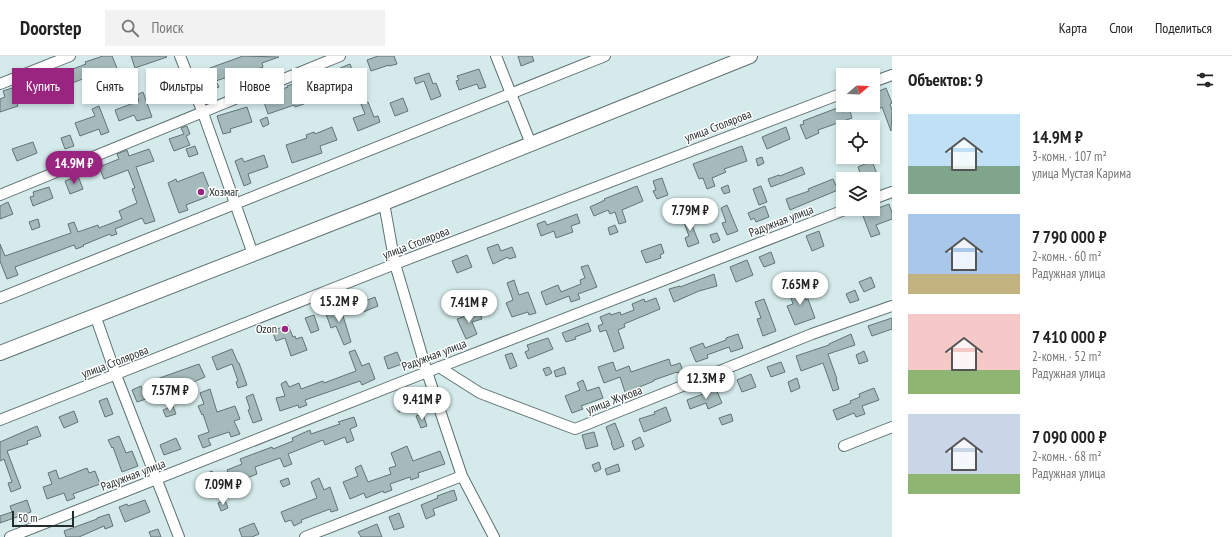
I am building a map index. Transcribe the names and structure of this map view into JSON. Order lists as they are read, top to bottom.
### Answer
{
  "streets": {
    "street": ["улица Столярова", "Радужная улица", "улица Жукова"]
  },
  "crossings": [
    ["Радужная улица", "улица Жукова"]
  ],
  "places": ["Хозмаг", "Ozon"],
  "scale_bar": "50 m",
  "north": "right",
  "page": {
    "header": "Doorstep",
    "search": "Поиск",
    "nav": ["Карта", "Слои", "Поделиться"],
    "heading": "Объектов: 9",
    "chip": [
      "Купить",
      "Снять",
      "Фильтры",
      "Новое",
      "Квартира"
    ],
    "list": [
      {
        "name": "14.9M ₽",
        "note": "3-комн. · 107 m² · улица Мустая Карима"
      },
      {
        "name": "7 790 000 ₽",
        "note": "2-комн. · 60 m² · Радужная улица"
      },
      {
        "name": "7 410 000 ₽",
        "note": "2-комн. · 52 m² · Радужная улица"
      },
      {
        "name": "7 090 000 ₽",
        "note": "2-комн. · 68 m² · Радужная улица"
      }
    ],
    "price": [
      "14.9M ₽",
      "7.79M ₽",
      "7.65M ₽",
      "15.2M ₽",
      "7.41M ₽",
      "12.3M ₽",
      "7.57M ₽",
      "9.41M ₽",
      "7.09M ₽"
    ],
    "scale": "50 m"
  }
}
